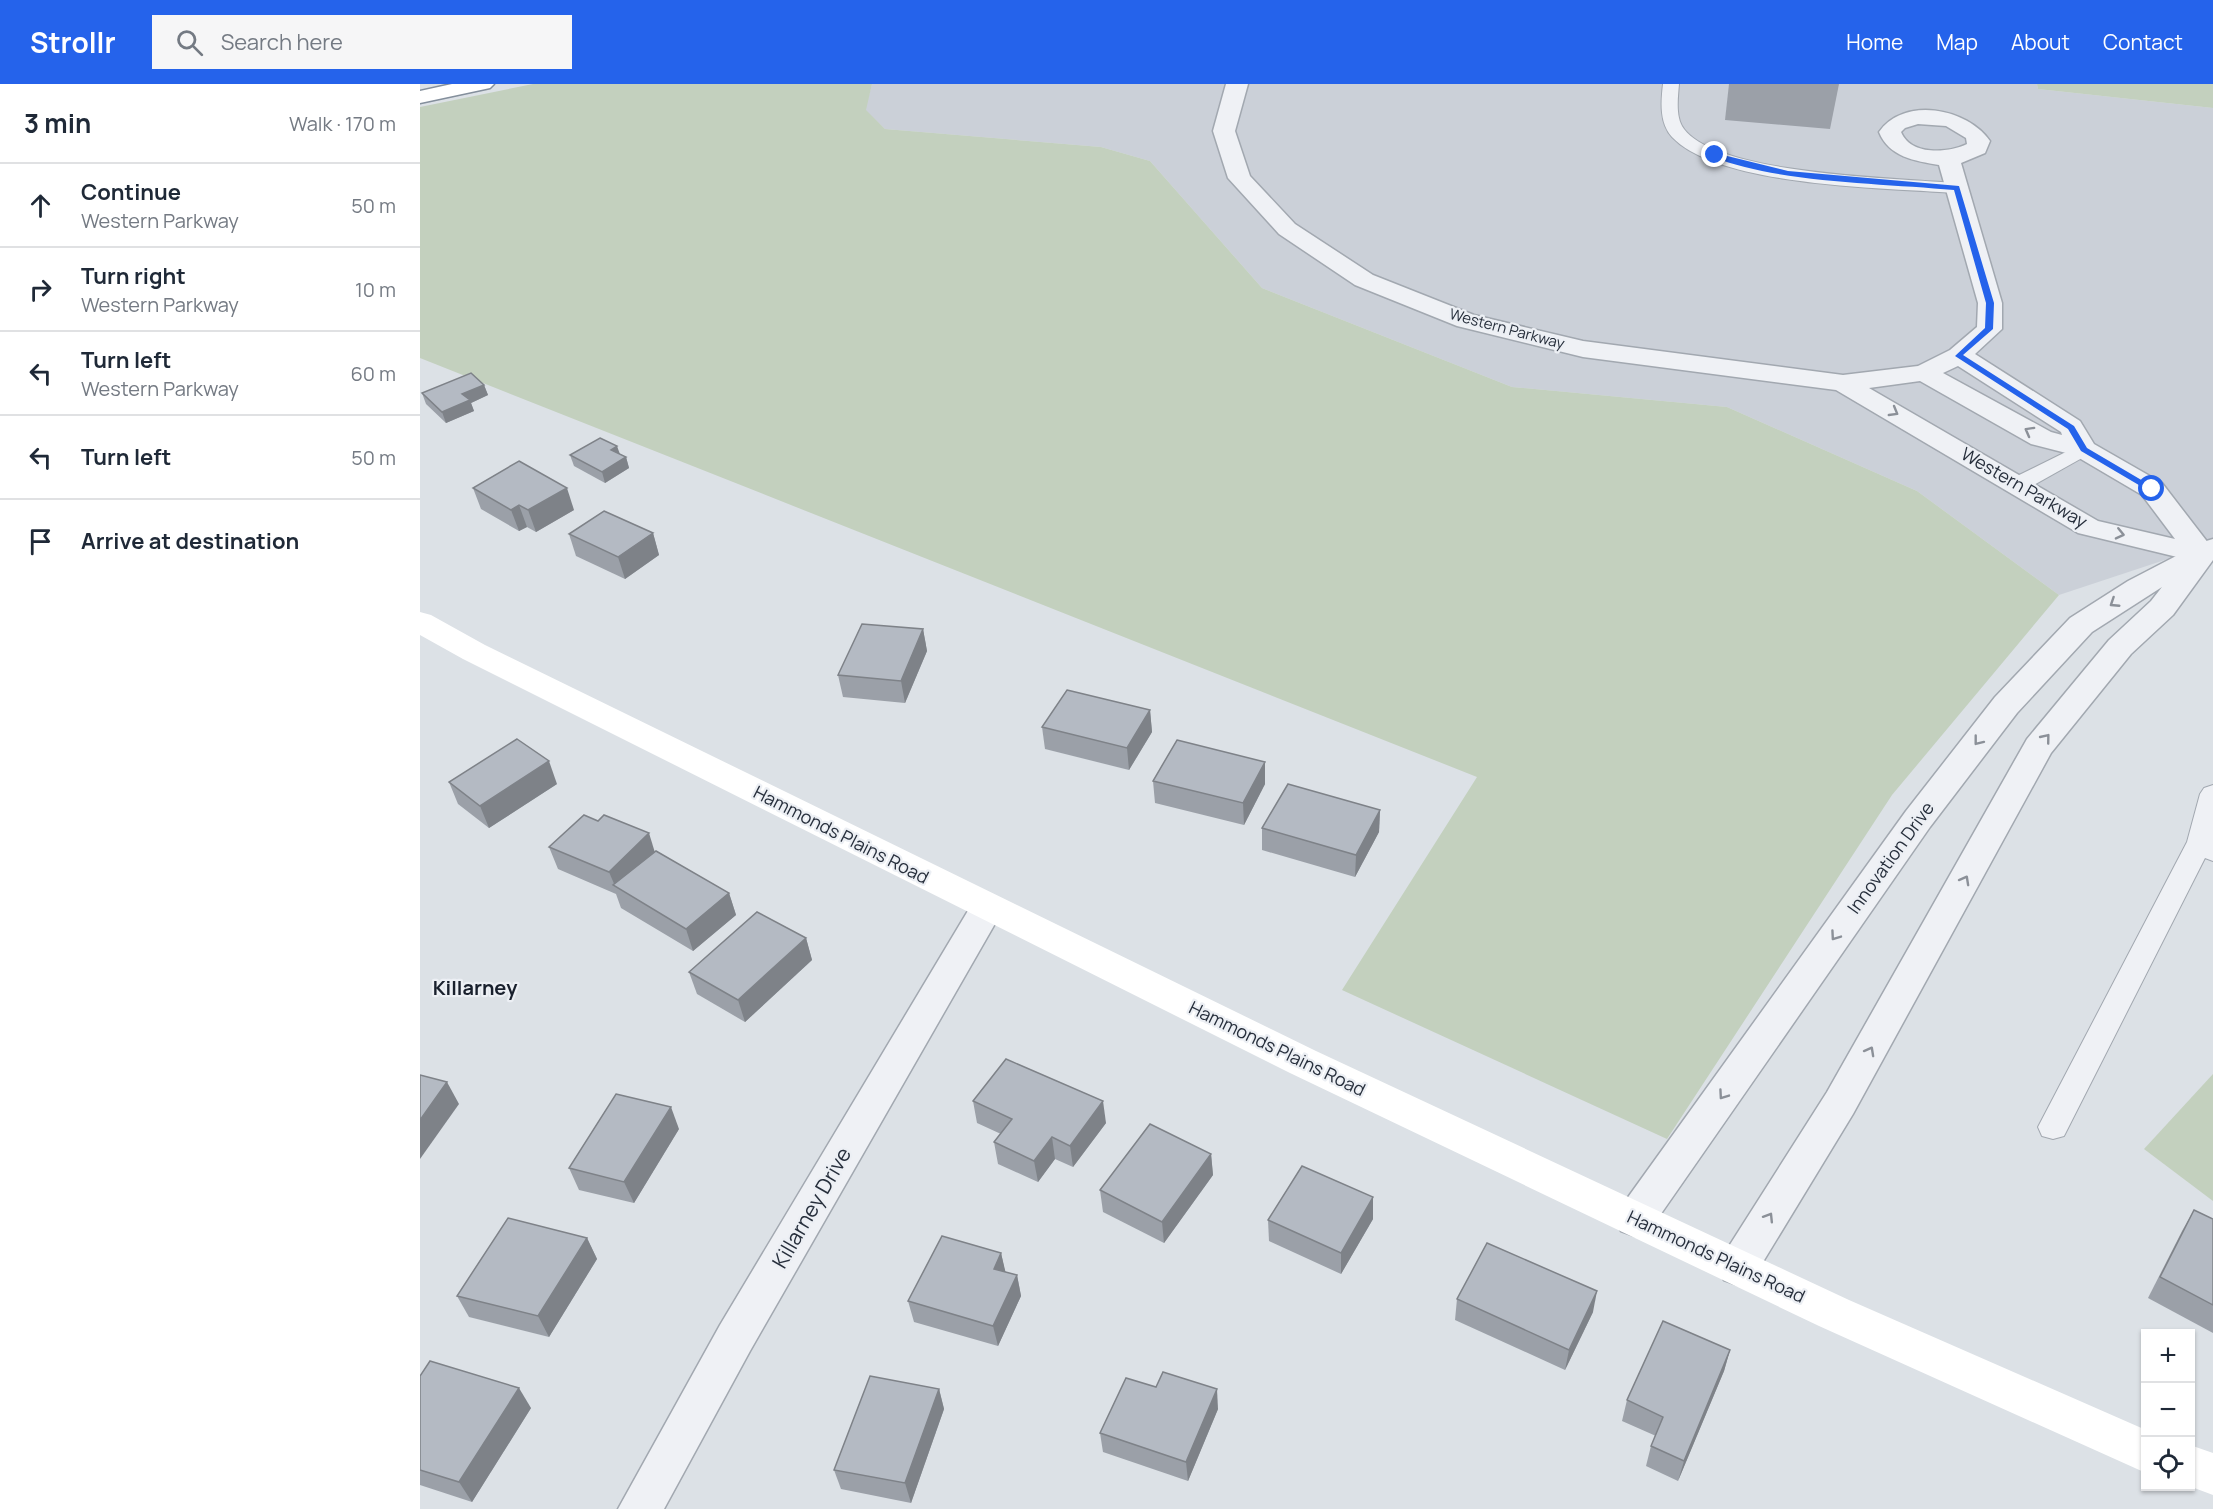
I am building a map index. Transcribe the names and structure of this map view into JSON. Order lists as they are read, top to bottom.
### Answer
{
  "streets": {
    "main road": ["Hammonds Plains Road"],
    "street": ["Western Parkway", "Innovation Drive", "Killarney Drive"]
  },
  "crossings": [
    ["Western Parkway", "Innovation Drive"],
    ["Hammonds Plains Road", "Innovation Drive"],
    ["Hammonds Plains Road", "Killarney Drive"]
  ],
  "districts": ["Killarney"],
  "page": {
    "header": "Strollr",
    "search": "Search here",
    "nav": [
      "Home",
      "Map",
      "About",
      "Contact"
    ],
    "heading": ["3 min", "Walk · 170 m"],
    "list": [
      ["Continue", "Western Parkway", "50 m"],
      ["Turn right", "Western Parkway", "10 m"],
      ["Turn left", "Western Parkway", "60 m"],
      ["Turn left", "50 m"],
      "Arrive at destination"
    ],
    "map_buttons": ["+", "−"]
  }
}
